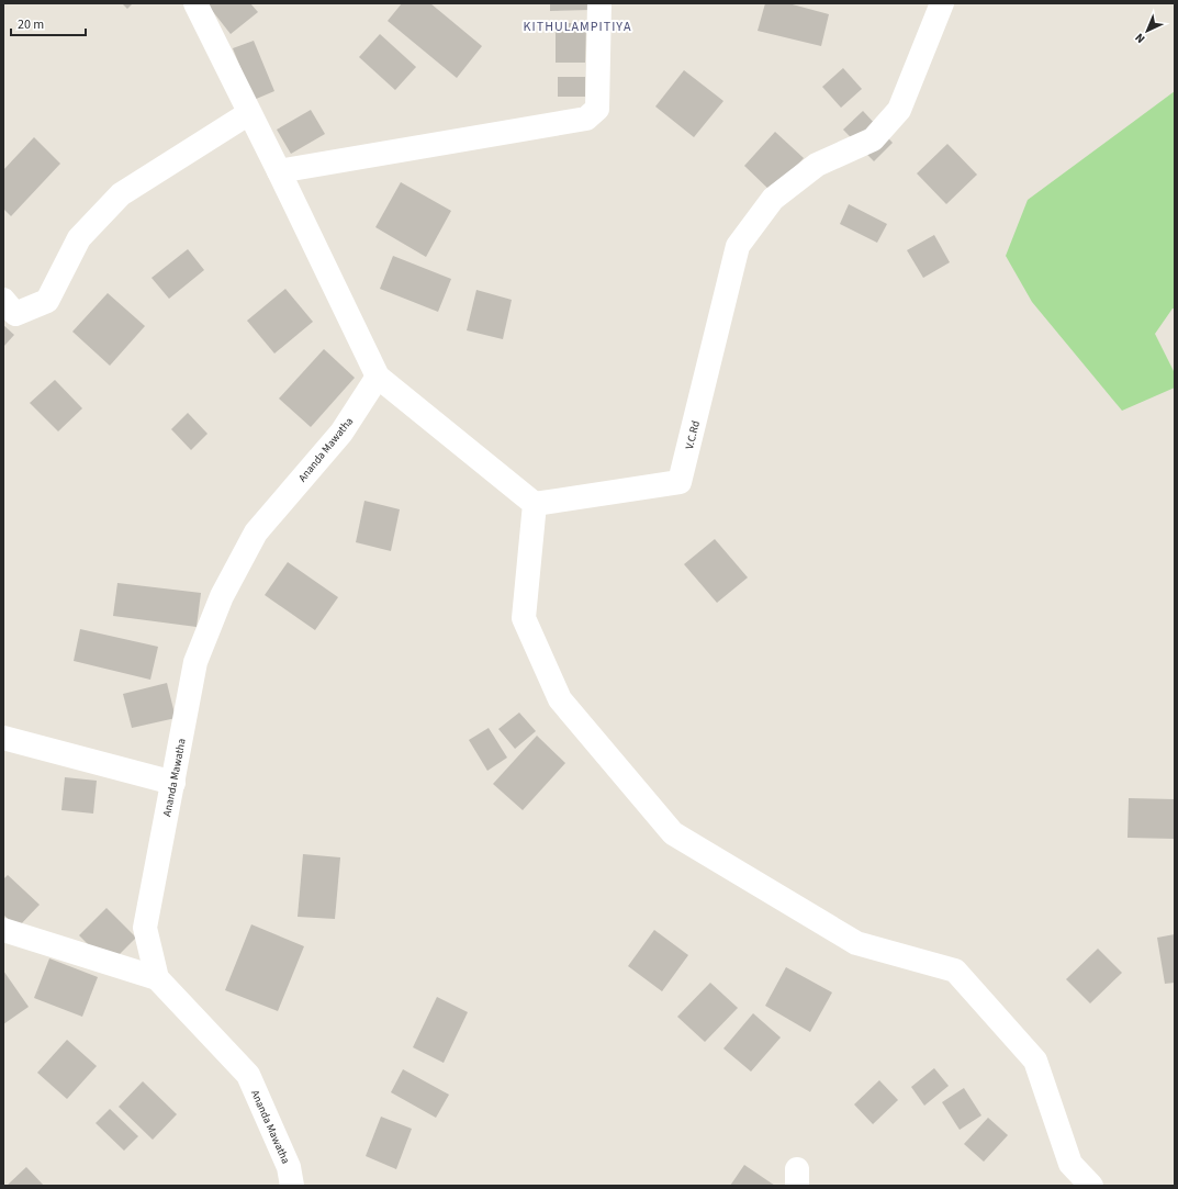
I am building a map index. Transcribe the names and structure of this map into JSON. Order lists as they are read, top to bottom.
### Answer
{
  "streets": {
    "street": ["V.C.Rd", "Ananda Mawatha"]
  },
  "districts": ["KITHULAMPITIYA"],
  "scale_bar": "20 m",
  "north": "bottom left"
}
